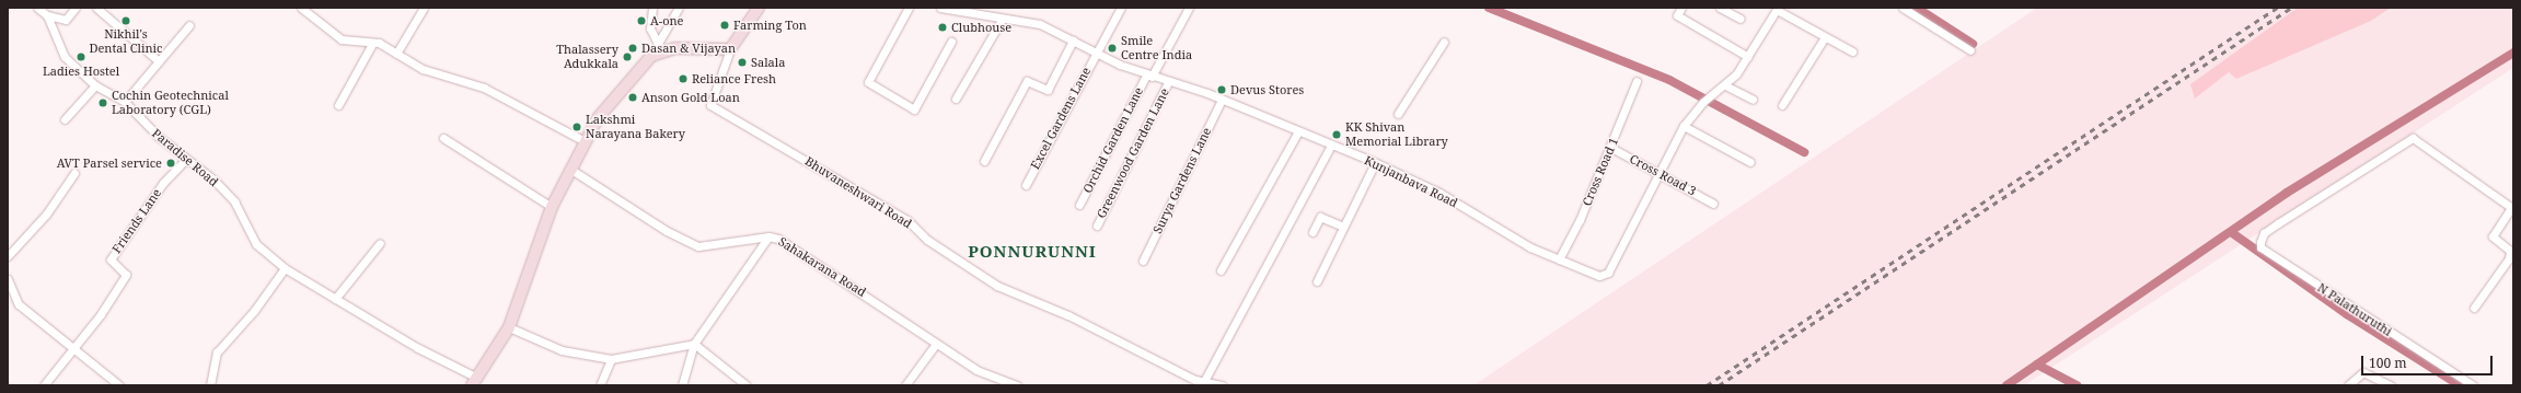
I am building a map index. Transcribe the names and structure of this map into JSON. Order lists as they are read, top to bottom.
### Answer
{
  "streets": {
    "street": [
      "Excel Gardens Lane",
      "Orchid Garden Lane",
      "Greenwood Garden Lane",
      "Paradise Road",
      "Cross Road 1",
      "Cross Road 3",
      "Surya Gardens Lane",
      "Kunjanbava Road",
      "Bhuvaneshwari Road",
      "Friends Lane",
      "Sahakarana Road",
      "N Palathuruthi"
    ]
  },
  "crossings": [
    ["Excel Gardens Lane", "Kunjanbava Road"],
    ["Orchid Garden Lane", "Kunjanbava Road"],
    ["Greenwood Garden Lane", "Kunjanbava Road"],
    ["Paradise Road", "Friends Lane"],
    ["Cross Road 1", "Cross Road 3"],
    ["Cross Road 1", "Kunjanbava Road"],
    ["Cross Road 3", "Kunjanbava Road"],
    ["Surya Gardens Lane", "Kunjanbava Road"]
  ],
  "districts": ["PONNURUNNI"],
  "places": [
    "Nikhil's Dental Clinic",
    "A-one",
    "Farming Ton",
    "Clubhouse",
    "Dasan & Vijayan",
    "Smile Centre India",
    "Ladies Hostel",
    "Thalassery Adukkala",
    "Salala",
    "Reliance Fresh",
    "Devus Stores",
    "Anson Gold Loan",
    "Cochin Geotechnical Laboratory (CGL)",
    "Lakshmi Narayana Bakery",
    "KK Shivan Memorial Library",
    "AVT Parsel service"
  ],
  "scale_bar": "100 m"
}
